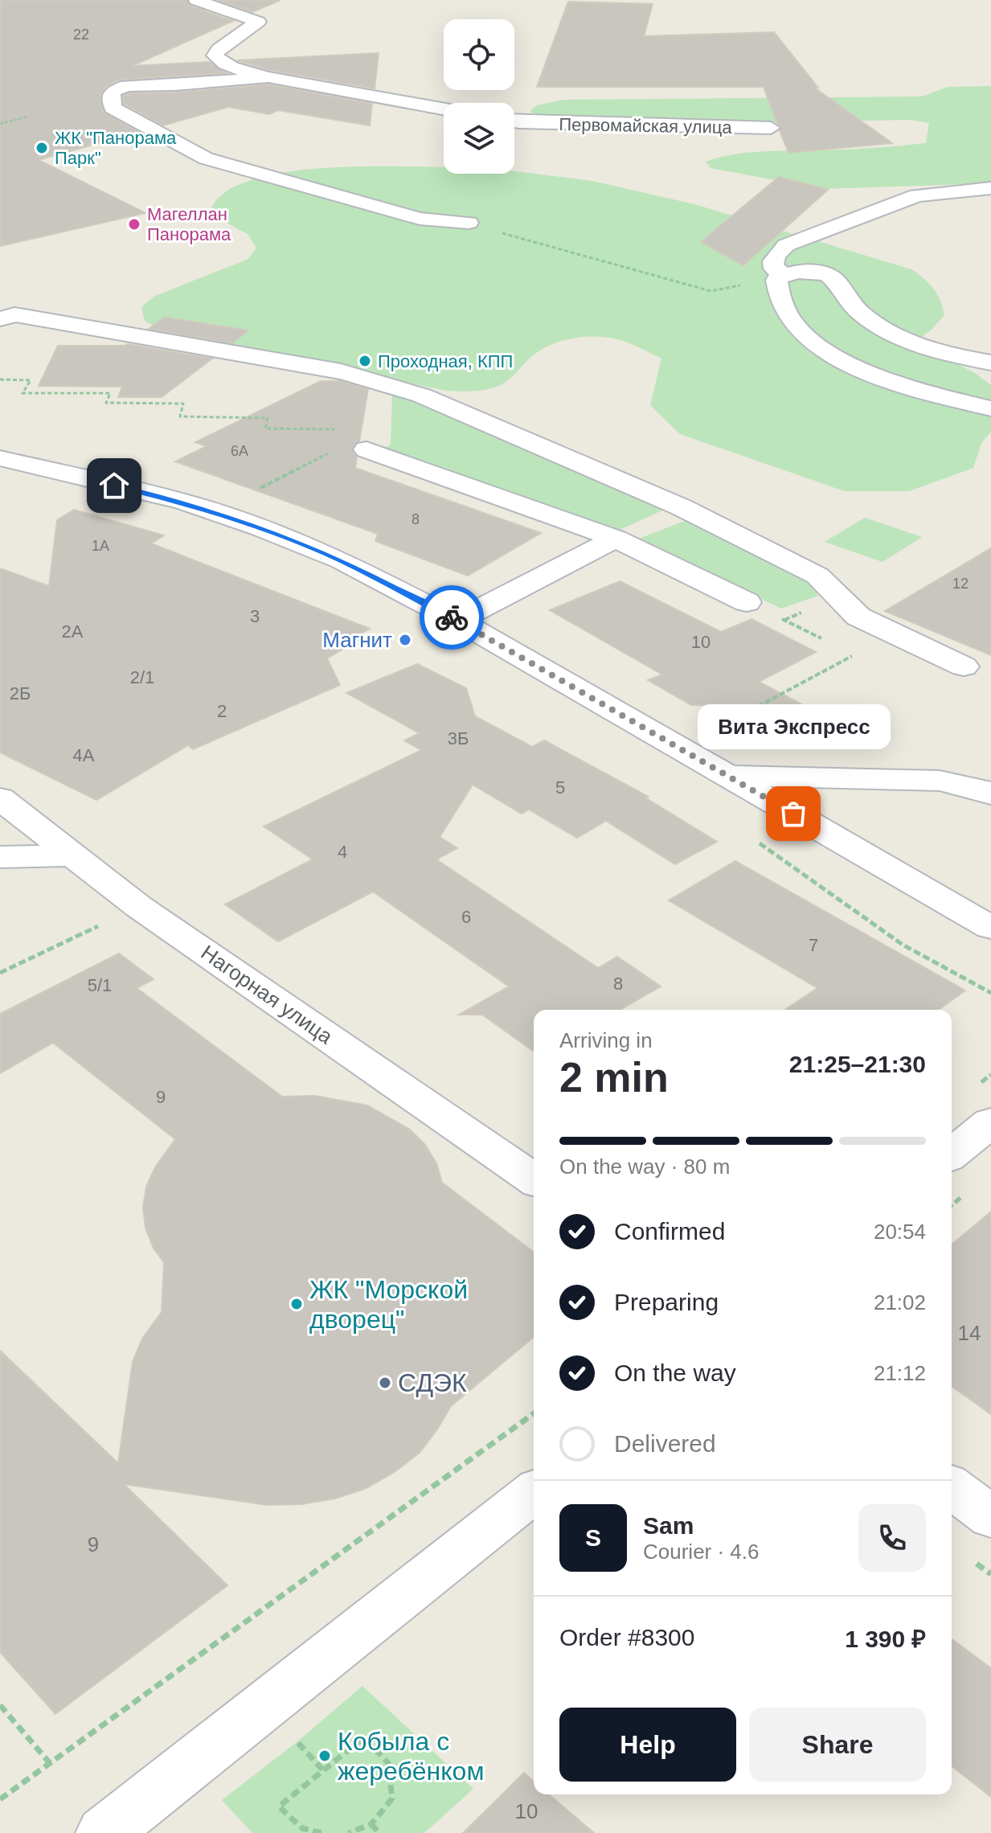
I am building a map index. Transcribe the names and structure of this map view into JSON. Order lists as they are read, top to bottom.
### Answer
{
  "streets": {
    "street": ["Первомайская улица", "Нагорная улица"]
  },
  "places": [
    "ЖК \"Панорама Парк\"",
    "Магеллан Панорама",
    "Проходная, КПП",
    "Магнит",
    "Вита Экспресс",
    "ЖК \"Морской дворец\"",
    "СДЭК",
    "Кобыла с жеребёнком"
  ],
  "house_numbers": [
    "22",
    "6А",
    "8",
    "1А",
    "12",
    "3",
    "2А",
    "10",
    "2/1",
    "2Б",
    "2",
    "3Б",
    "4А",
    "5",
    "4",
    "6",
    "7",
    "8",
    "5/1",
    "9",
    "14",
    "9",
    "10"
  ],
  "page": {
    "bubble": "Вита Экспресс",
    "heading": ["2 min", "Arriving in", "21:25–21:30"],
    "panel": [
      "Sam",
      "Courier · 4.6",
      "Order #8300",
      "1 390 ₽"
    ],
    "bar": "On the way · 80 m",
    "list": [
      ["Confirmed", "20:54"],
      ["Preparing", "21:02"],
      ["On the way", "21:12"],
      "Delivered"
    ],
    "round": "S",
    "buttons": ["Help", "Share"]
  }
}
